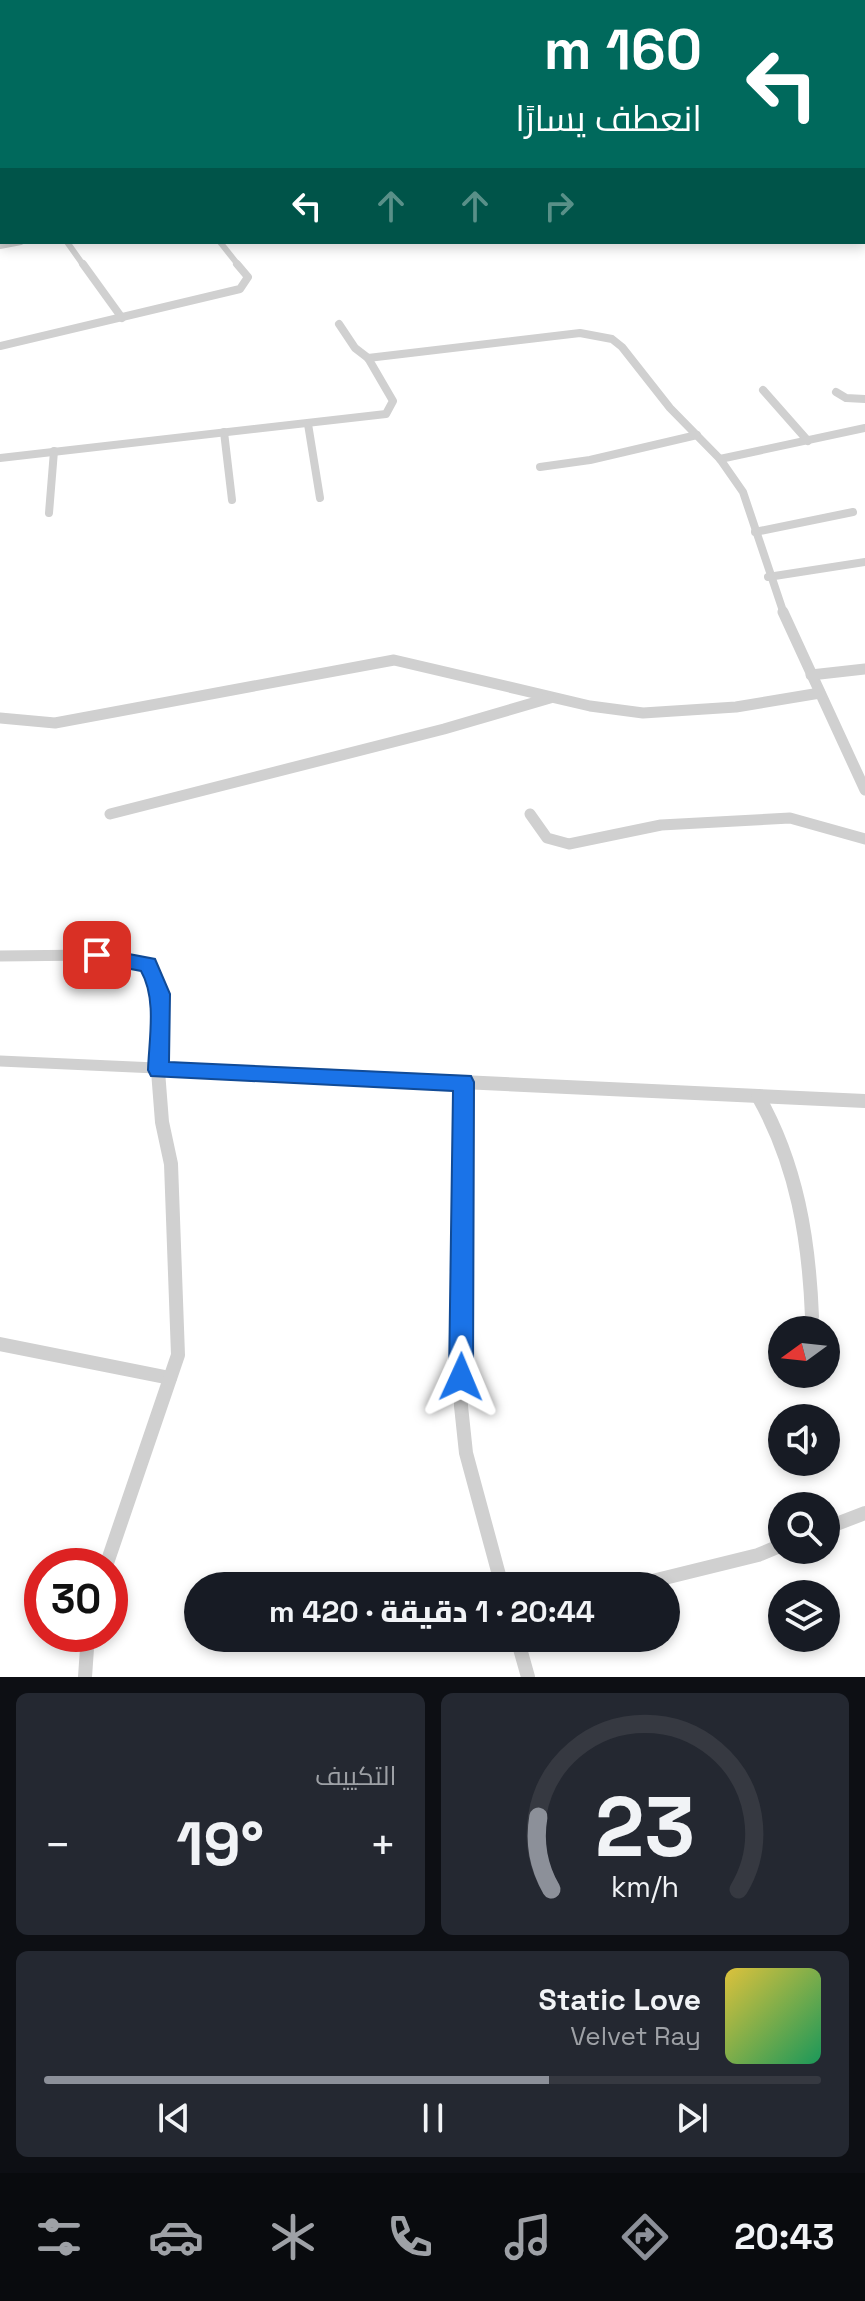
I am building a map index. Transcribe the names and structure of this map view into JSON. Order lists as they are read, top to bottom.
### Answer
{
  "north": "left",
  "page": {
    "turn": ["160 m", "انعطف يسارًا"],
    "limit": "30",
    "trip": "20:44 · 1 دقيقة · 420 m",
    "tile": "التكييف",
    "heat": ["−", "19°", "+"],
    "song": ["Static Love", "Velvet Ray"],
    "tabs": "20:43",
    "gauge": ["23", "km/h"]
  }
}
